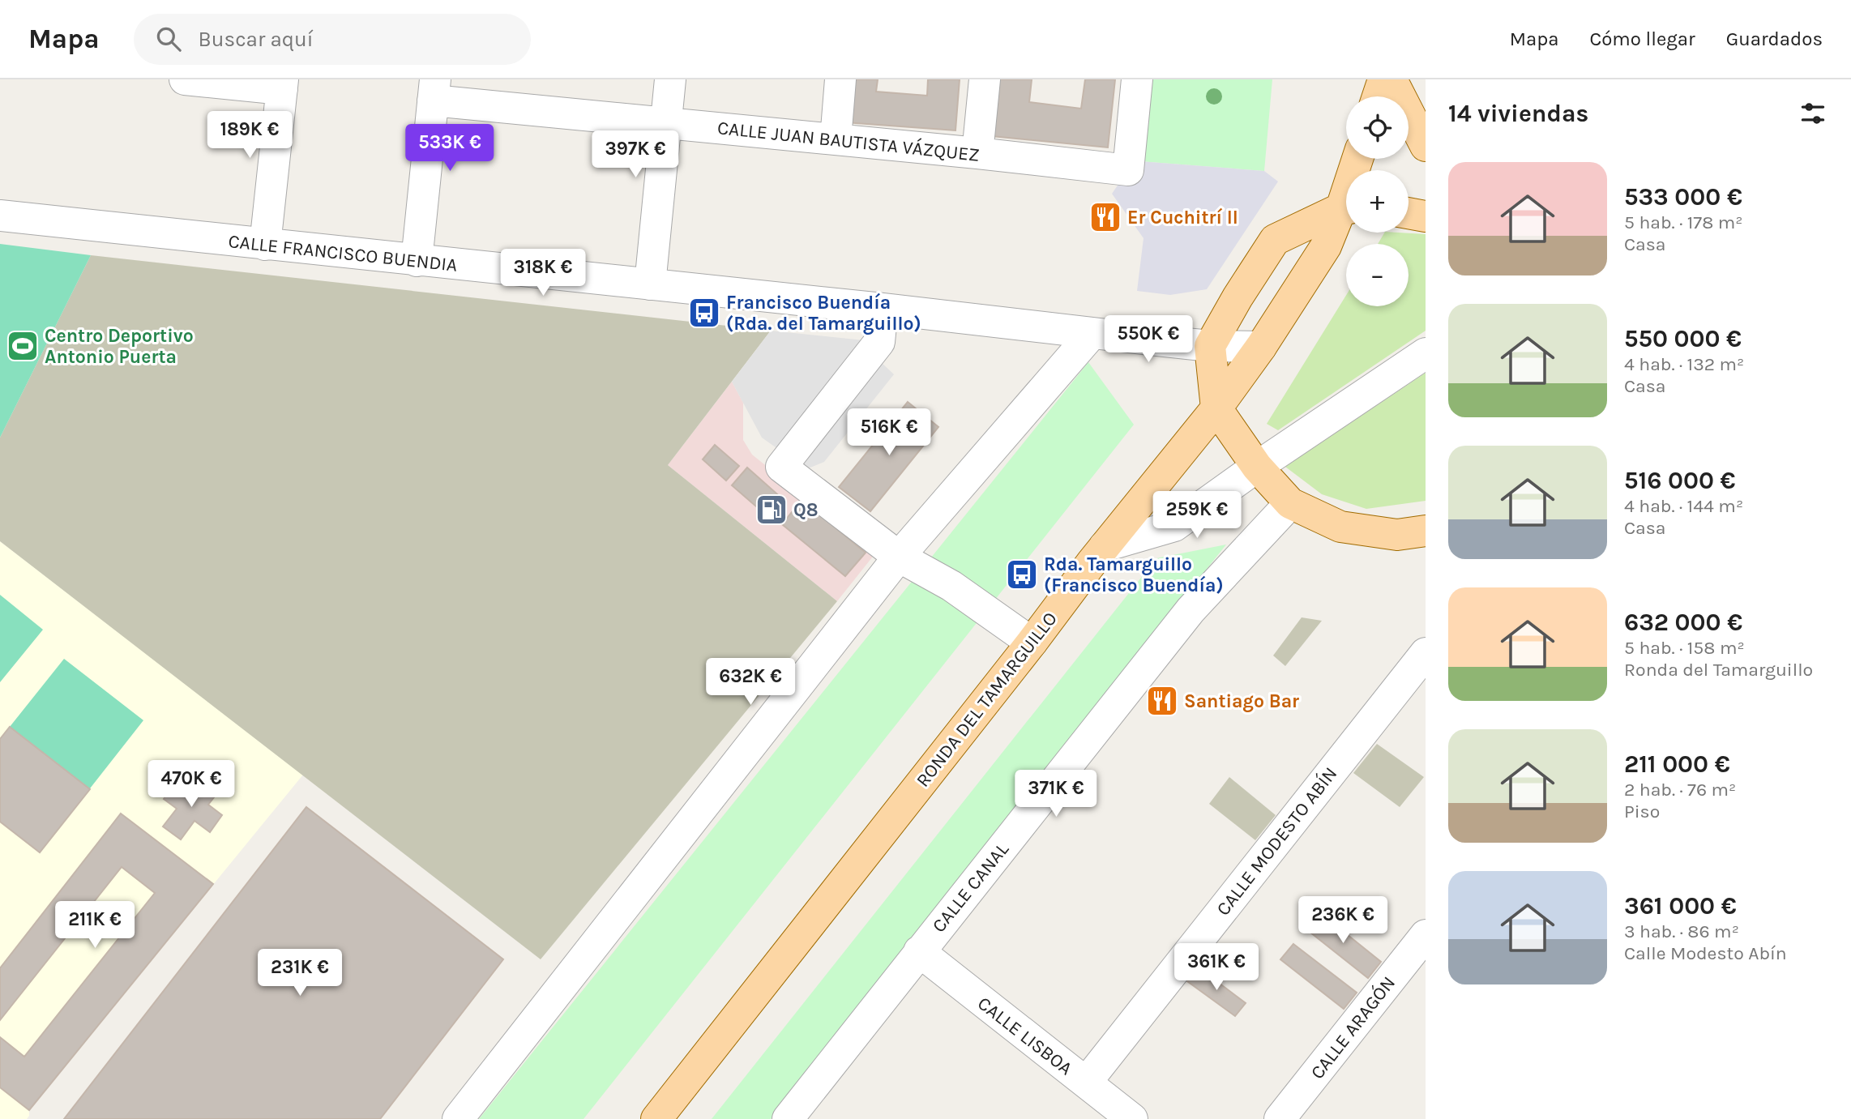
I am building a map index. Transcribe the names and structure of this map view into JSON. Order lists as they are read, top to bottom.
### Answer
{
  "streets": {
    "main road": ["RONDA DEL TAMARGUILLO"],
    "street": [
      "CALLE JUAN BAUTISTA VÁZQUEZ",
      "CALLE FRANCISCO BUENDIA",
      "CALLE MODESTO ABÍN",
      "CALLE CANAL",
      "CALLE ARAGÓN",
      "CALLE LISBOA"
    ]
  },
  "crossings": [
    ["CALLE FRANCISCO BUENDIA", "RONDA DEL TAMARGUILLO"],
    ["CALLE MODESTO ABÍN", "CALLE LISBOA"],
    ["CALLE CANAL", "CALLE LISBOA"]
  ],
  "places": {
    "restaurant": ["Er Cuchitrí II", "Santiago Bar"],
    "bus stop": ["Francisco Buendía (Rda. del Tamarguillo)", "Rda. Tamarguillo (Francisco Buendía)"],
    "sports": ["Centro Deportivo Antonio Puerta"],
    "fuel station": ["Q8"]
  },
  "page": {
    "header": "Mapa",
    "search": "Buscar aquí",
    "nav": ["Mapa", "Cómo llegar", "Guardados"],
    "heading": "14 viviendas",
    "map_buttons": ["+", "−"],
    "price": [
      "189K €",
      "533K €",
      "397K €",
      "318K €",
      "550K €",
      "516K €",
      "259K €",
      "632K €",
      "470K €",
      "371K €",
      "236K €",
      "211K €",
      "361K €",
      "231K €"
    ],
    "list": [
      {
        "name": "533 000 €",
        "note": "5 hab. · 178 m² · Casa"
      },
      {
        "name": "550 000 €",
        "note": "4 hab. · 132 m² · Casa"
      },
      {
        "name": "516 000 €",
        "note": "4 hab. · 144 m² · Casa"
      },
      {
        "name": "632 000 €",
        "note": "5 hab. · 158 m² · Ronda del Tamarguillo"
      },
      {
        "name": "211 000 €",
        "note": "2 hab. · 76 m² · Piso"
      },
      {
        "name": "361 000 €",
        "note": "3 hab. · 86 m² · Calle Modesto Abín"
      }
    ]
  }
}
